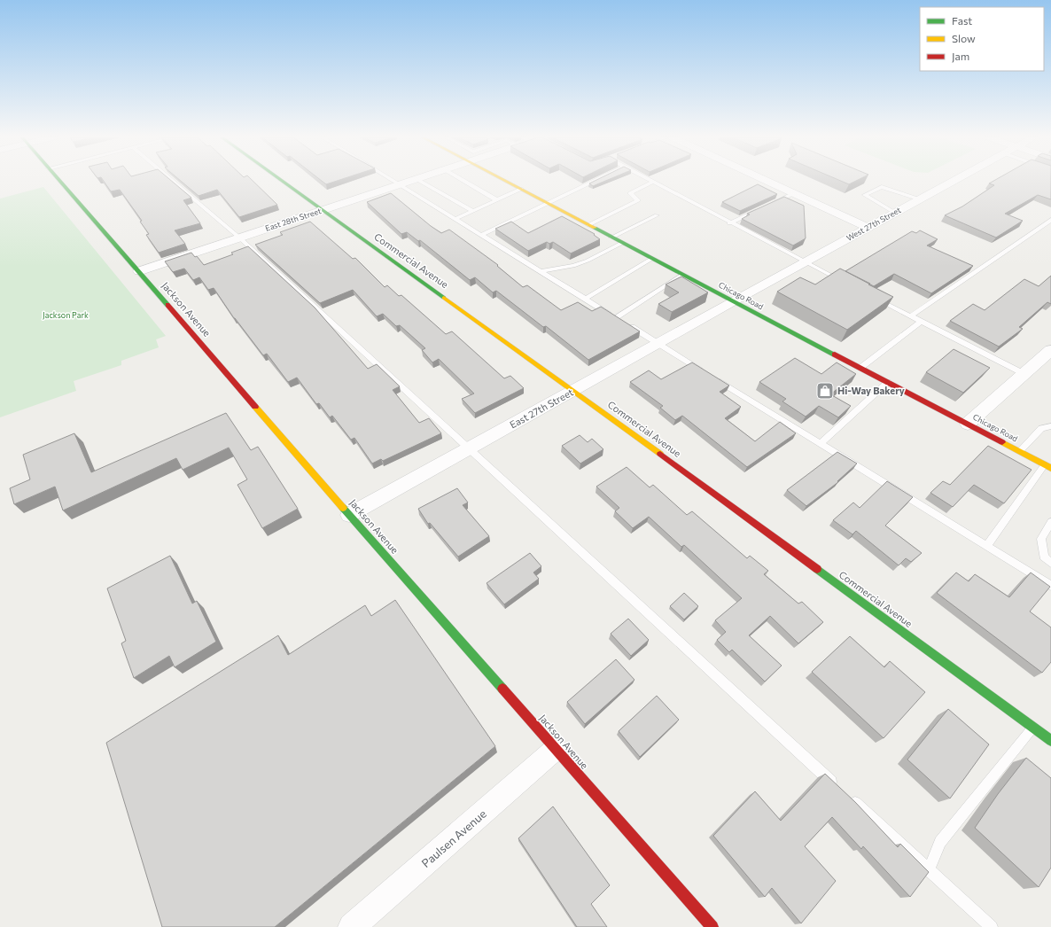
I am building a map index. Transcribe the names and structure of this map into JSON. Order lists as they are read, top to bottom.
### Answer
{
  "streets": {
    "street": [
      "East 28th Street",
      "West 27th Street",
      "Commercial Avenue",
      "Chicago Road",
      "Jackson Avenue",
      "East 27th Street",
      "Paulsen Avenue"
    ]
  },
  "crossings": [
    ["East 28th Street", "Commercial Avenue"],
    ["East 28th Street", "Jackson Avenue"],
    ["West 27th Street", "Chicago Road"],
    ["West 27th Street", "East 27th Street"],
    ["Commercial Avenue", "East 27th Street"],
    ["Chicago Road", "East 27th Street"],
    ["Jackson Avenue", "East 27th Street"],
    ["Jackson Avenue", "Paulsen Avenue"]
  ],
  "parks": ["Jackson Park"],
  "places": {
    "shop": ["Hi-Way Bakery"]
  },
  "legend": ["Fast", "Slow", "Jam"]
}
